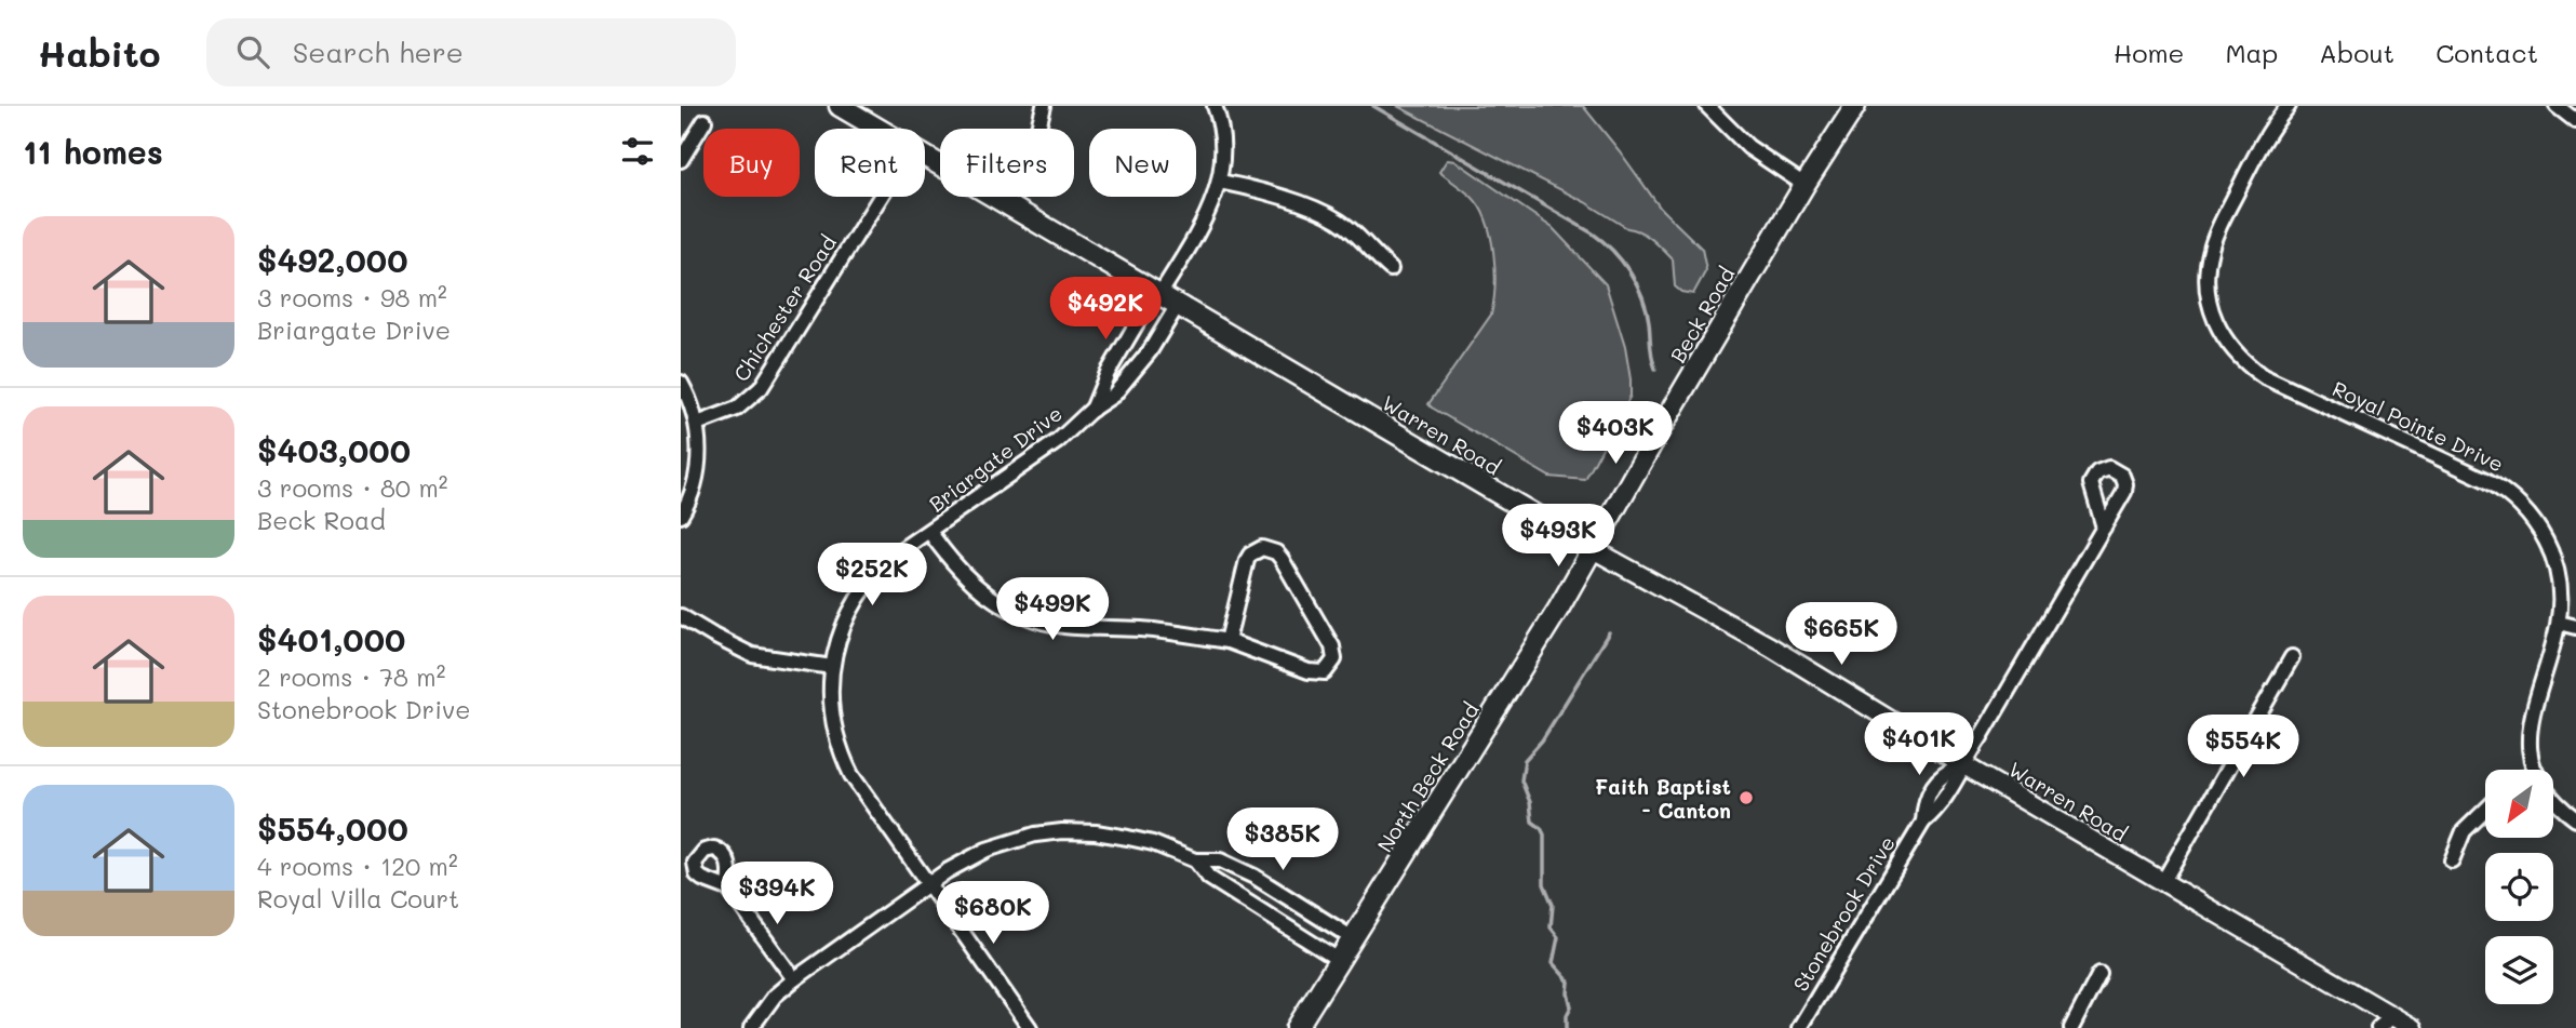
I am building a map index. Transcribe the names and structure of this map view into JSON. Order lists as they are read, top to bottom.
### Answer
{
  "streets": {
    "main road": ["Beck Road", "Warren Road", "North Beck Road"],
    "street": [
      "Chichester Road",
      "Royal Pointe Drive",
      "Briargate Drive",
      "Stonebrook Drive"
    ]
  },
  "crossings": [
    ["Beck Road", "Warren Road"],
    ["Beck Road", "North Beck Road"],
    ["Warren Road", "Briargate Drive"],
    ["Warren Road", "North Beck Road"],
    ["Warren Road", "Stonebrook Drive"]
  ],
  "places": ["Faith Baptist - Canton"],
  "north": "bottom left",
  "page": {
    "header": "Habito",
    "search": "Search here",
    "nav": [
      "Home",
      "Map",
      "About",
      "Contact"
    ],
    "heading": "11 homes",
    "chip": [
      "Buy",
      "Rent",
      "Filters",
      "New"
    ],
    "list": [
      {
        "name": "$492,000",
        "note": "3 rooms · 98 m² · Briargate Drive"
      },
      {
        "name": "$403,000",
        "note": "3 rooms · 80 m² · Beck Road"
      },
      {
        "name": "$401,000",
        "note": "2 rooms · 78 m² · Stonebrook Drive"
      },
      {
        "name": "$554,000",
        "note": "4 rooms · 120 m² · Royal Villa Court"
      }
    ],
    "price": [
      "$492K",
      "$403K",
      "$493K",
      "$252K",
      "$499K",
      "$665K",
      "$401K",
      "$554K",
      "$385K",
      "$394K",
      "$680K"
    ]
  }
}
